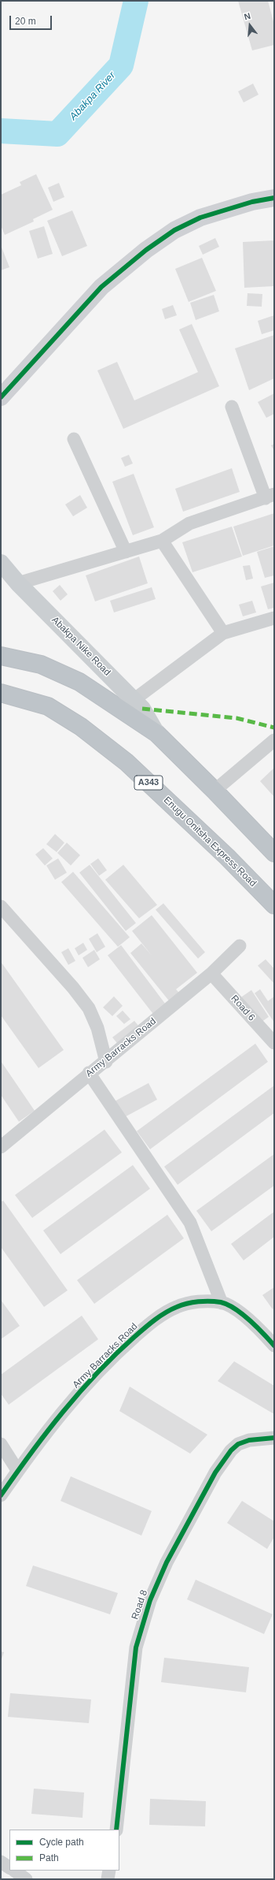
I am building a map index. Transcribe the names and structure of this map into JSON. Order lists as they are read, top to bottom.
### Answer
{
  "streets": {
    "highway": ["A343", "Enugu Onitsha Express Road"],
    "main road": ["Abakpa Nike Road"],
    "street": ["Road 6", "Army Barracks Road", "Road 8"]
  },
  "crossings": [
    ["Road 6", "Army Barracks Road"]
  ],
  "water": ["Abakpa River"],
  "legend": ["Cycle path", "Path"],
  "scale_bar": "20 m",
  "north": "top"
}
